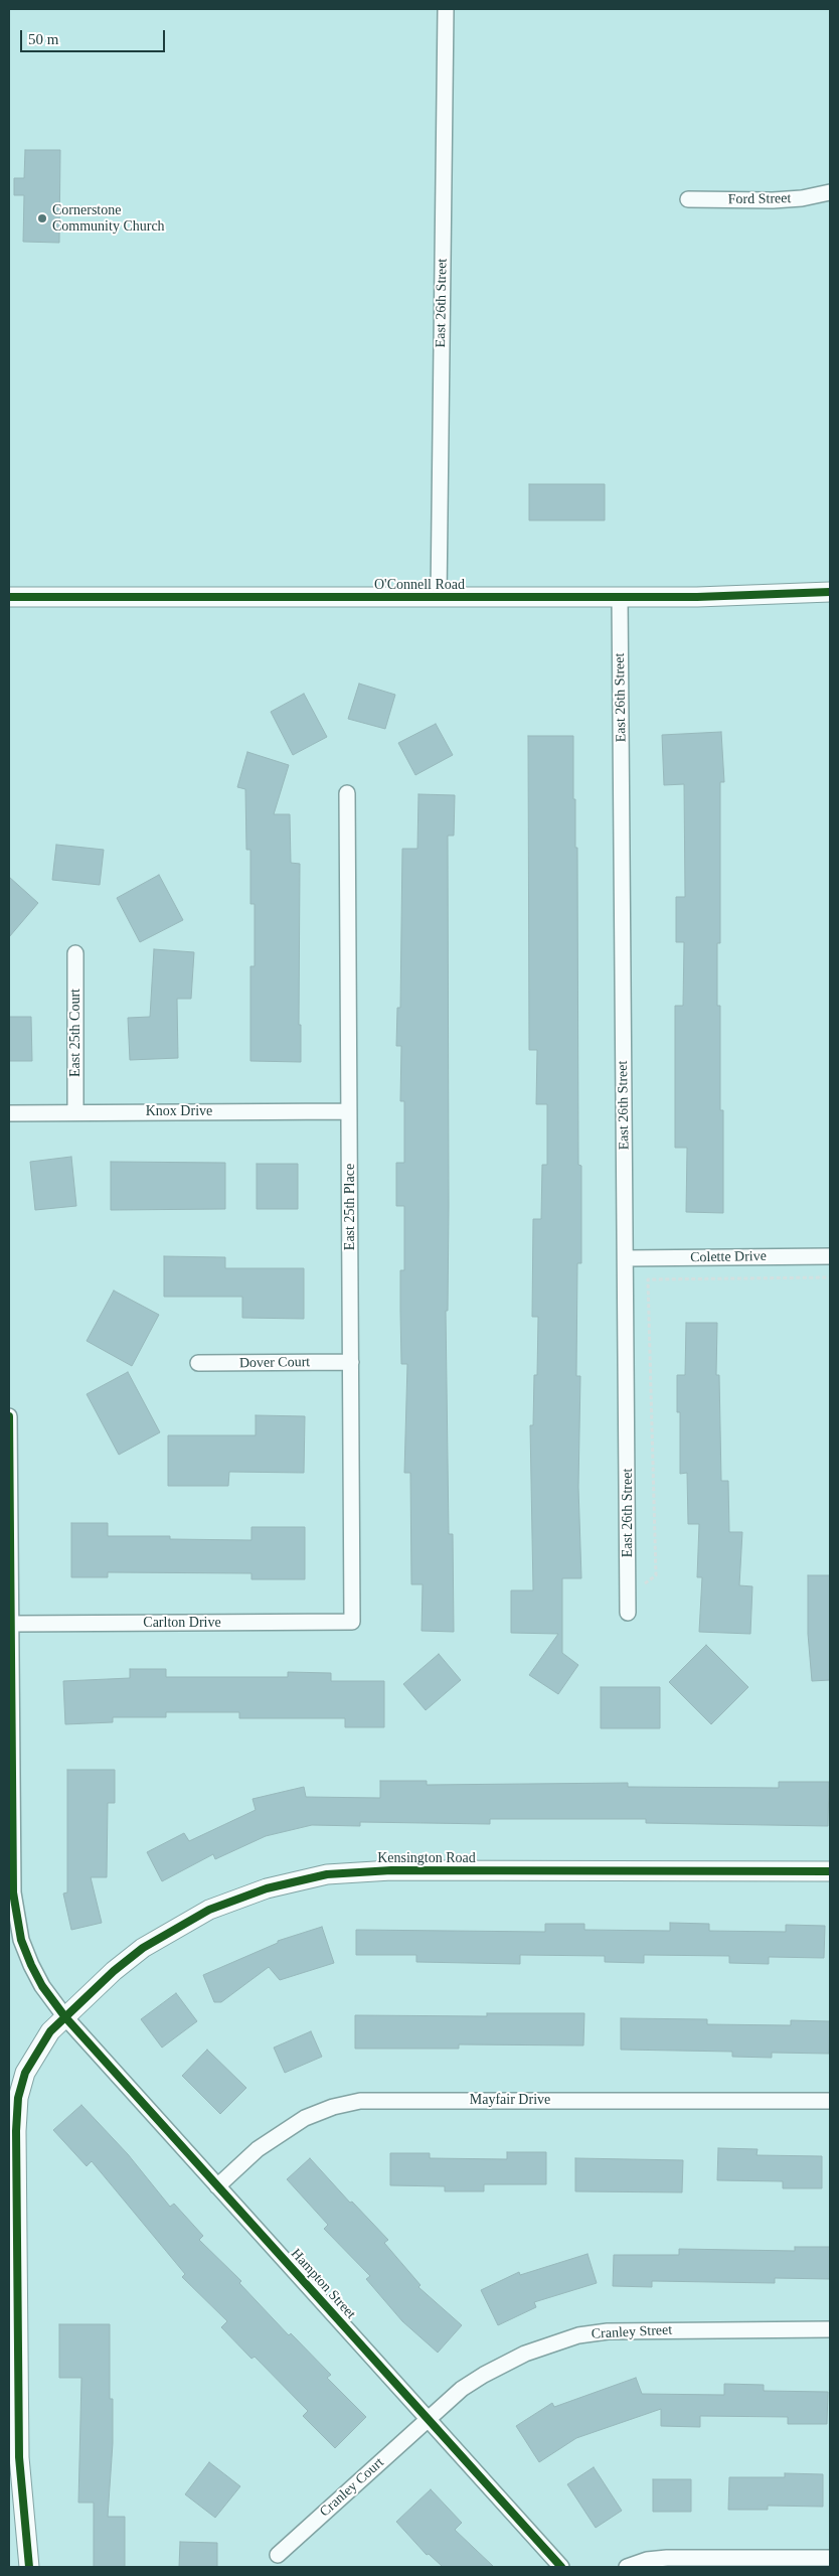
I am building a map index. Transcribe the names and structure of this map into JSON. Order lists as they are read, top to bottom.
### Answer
{
  "streets": {
    "street": [
      "Ford Street",
      "East 26th Street",
      "O'Connell Road",
      "East 25th Court",
      "Knox Drive",
      "East 25th Place",
      "Colette Drive",
      "Dover Court",
      "Carlton Drive",
      "Kensington Road",
      "Mayfair Drive",
      "Hampton Street",
      "Cranley Street",
      "Cranley Court"
    ]
  },
  "crossings": [
    ["East 26th Street", "O'Connell Road"],
    ["East 26th Street", "Colette Drive"],
    ["East 25th Court", "Knox Drive"],
    ["Knox Drive", "East 25th Place"],
    ["East 25th Place", "Dover Court"],
    ["East 25th Place", "Carlton Drive"],
    ["Carlton Drive", "Hampton Street"],
    ["Kensington Road", "Hampton Street"],
    ["Mayfair Drive", "Hampton Street"],
    ["Hampton Street", "Cranley Street"],
    ["Hampton Street", "Cranley Court"],
    ["Cranley Street", "Cranley Court"]
  ],
  "places": ["Cornerstone Community Church"],
  "scale_bar": "50 m"
}
